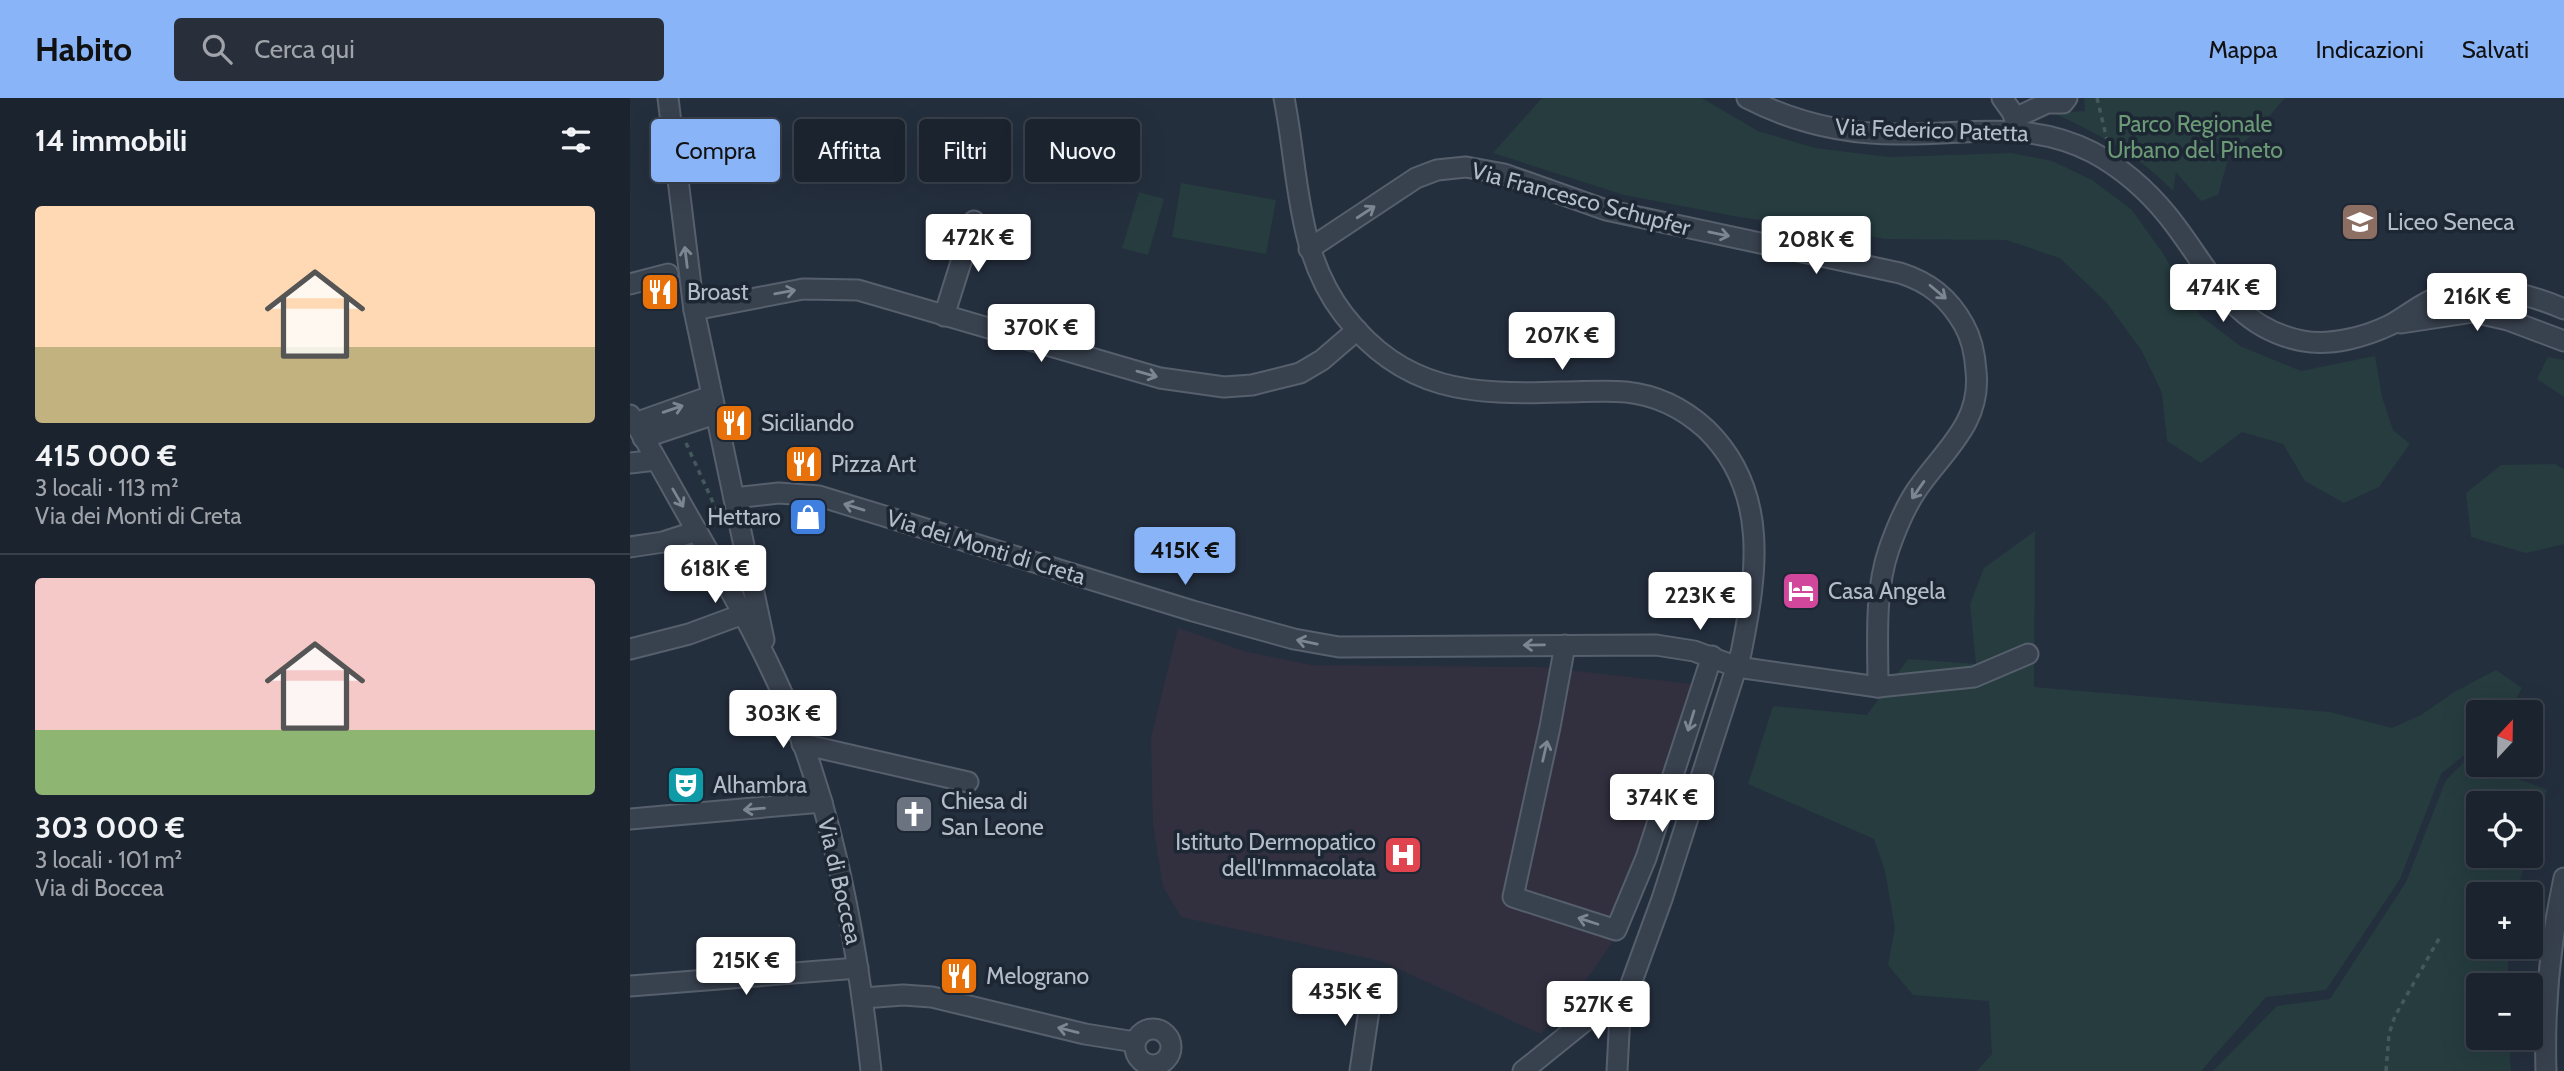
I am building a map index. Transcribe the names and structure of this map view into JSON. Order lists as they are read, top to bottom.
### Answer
{
  "streets": {
    "street": [
      "Via Federico Patetta",
      "Via Francesco Schupfer",
      "Via dei Monti di Creta",
      "Via di Boccea"
    ]
  },
  "one_way": ["Via dei Monti di Creta"],
  "parks": ["Parco Regionale Urbano del Pineto"],
  "places": {
    "school or university": ["Liceo Seneca"],
    "restaurant": [
      "Broast",
      "Siciliando",
      "Pizza Art",
      "Melograno"
    ],
    "shop": ["Hettaro"],
    "hotel": ["Casa Angela"],
    "theatre": ["Alhambra"],
    "church": ["Chiesa di San Leone"],
    "hospital": ["Istituto Dermopatico dell'Immacolata"]
  },
  "north": "top",
  "page": {
    "header": "Habito",
    "search": "Cerca qui",
    "nav": ["Mappa", "Indicazioni", "Salvati"],
    "heading": "14 immobili",
    "chip": [
      "Compra",
      "Affitta",
      "Filtri",
      "Nuovo"
    ],
    "list": [
      {
        "name": "415 000 €",
        "note": "3 locali · 113 m² · Via dei Monti di Creta"
      },
      {
        "name": "303 000 €",
        "note": "3 locali · 101 m² · Via di Boccea"
      }
    ],
    "price": [
      "472K €",
      "208K €",
      "474K €",
      "216K €",
      "370K €",
      "207K €",
      "415K €",
      "618K €",
      "223K €",
      "303K €",
      "374K €",
      "215K €",
      "435K €",
      "527K €"
    ],
    "map_buttons": ["+", "−"]
  }
}
